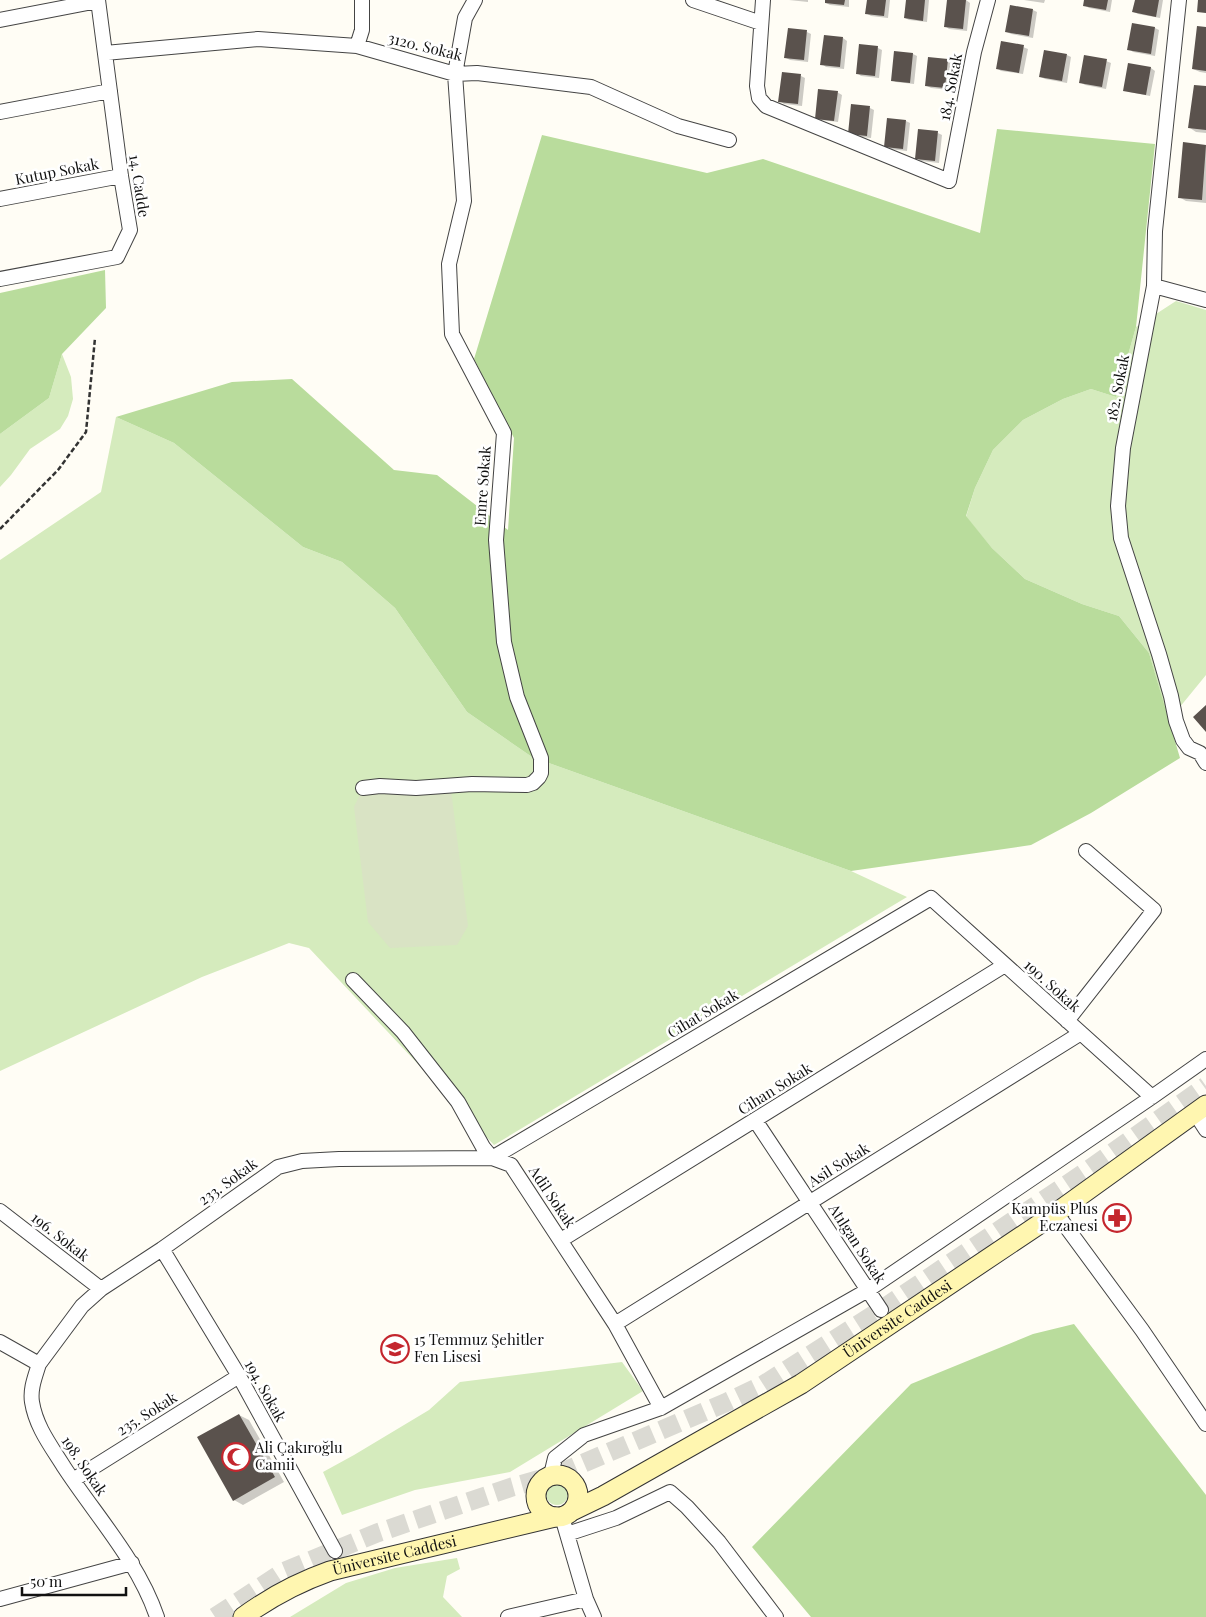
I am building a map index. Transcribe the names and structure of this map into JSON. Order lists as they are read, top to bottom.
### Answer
{
  "streets": {
    "street": [
      "3120. Sokak",
      "184. Sokak",
      "Kutup Sokak",
      "14. Cadde",
      "182. Sokak",
      "Emre Sokak",
      "190. Sokak",
      "Cihat Sokak",
      "Cihan Sokak",
      "Asil Sokak",
      "233. Sokak",
      "Adil Sokak",
      "196. Sokak",
      "Atılgan Sokak",
      "Üniversite Caddesi",
      "194. Sokak",
      "235. Sokak",
      "198. Sokak"
    ]
  },
  "crossings": [
    ["3120. Sokak", "14. Cadde"],
    ["3120. Sokak", "Emre Sokak"],
    ["Kutup Sokak", "14. Cadde"],
    ["190. Sokak", "Cihat Sokak"],
    ["190. Sokak", "Cihan Sokak"],
    ["190. Sokak", "Asil Sokak"],
    ["Cihat Sokak", "233. Sokak"],
    ["Cihat Sokak", "Adil Sokak"],
    ["Cihan Sokak", "Adil Sokak"],
    ["Cihan Sokak", "Atılgan Sokak"],
    ["Asil Sokak", "Adil Sokak"],
    ["Asil Sokak", "Atılgan Sokak"],
    ["233. Sokak", "Adil Sokak"],
    ["233. Sokak", "196. Sokak"],
    ["233. Sokak", "194. Sokak"],
    ["233. Sokak", "198. Sokak"],
    ["194. Sokak", "235. Sokak"],
    ["235. Sokak", "198. Sokak"]
  ],
  "places": {
    "pharmacy": ["Kampüs Plus Eczanesi"],
    "school or university": ["15 Temmuz Şehitler Fen Lisesi"],
    "mosque": ["Ali Çakıroğlu Camii"]
  },
  "scale_bar": "50 m"
}
